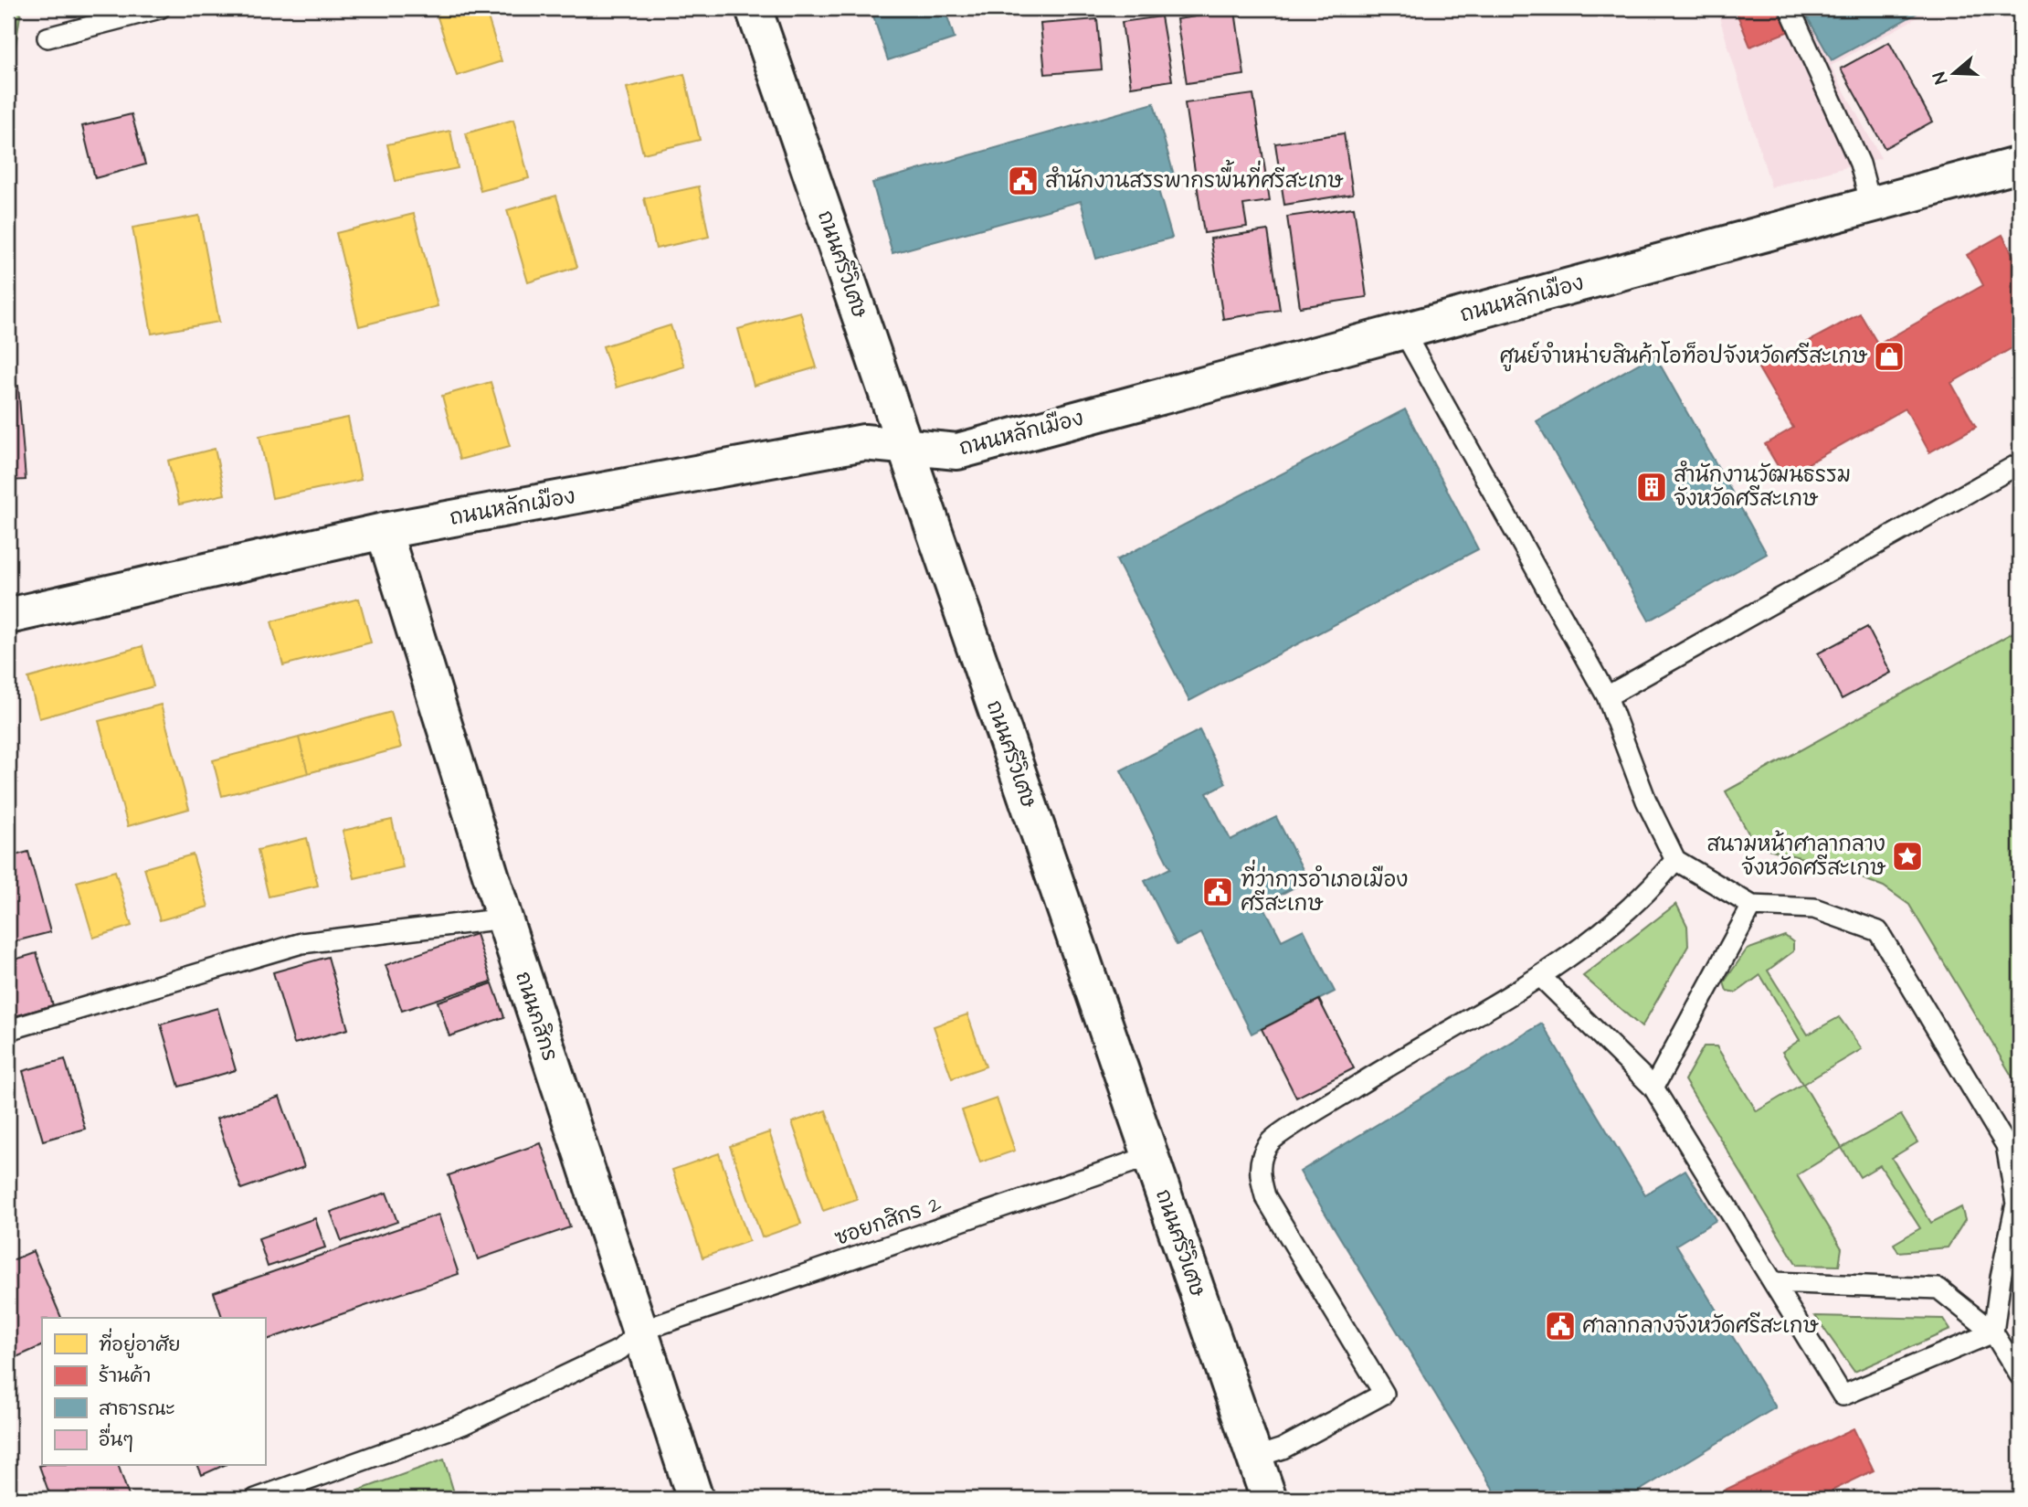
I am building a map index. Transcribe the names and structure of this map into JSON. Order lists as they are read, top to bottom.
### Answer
{
  "streets": {
    "street": ["ถนนศรีวิเศษ", "ถนนหลักเมือง", "ถนนกสิกร"],
    "lane": ["ซอยกสิกร 2"]
  },
  "crossings": [
    ["ถนนศรีวิเศษ", "ถนนหลักเมือง"],
    ["ถนนศรีวิเศษ", "ซอยกสิกร 2"],
    ["ถนนหลักเมือง", "ถนนกสิกร"],
    ["ถนนกสิกร", "ซอยกสิกร 2"]
  ],
  "places": {
    "public building": ["สำนักงานสรรพากรพื้นที่ศรีสะเกษ", "ที่ว่าการอำเภอเมือง ศรีสะเกษ", "ศาลากลางจังหวัดศรีสะเกษ"],
    "shop": ["ศูนย์จำหน่ายสินค้าโอท็อปจังหวัดศรีสะเกษ"],
    "building": ["สำนักงานวัฒนธรรม จังหวัดศรีสะเกษ"],
    "place": ["สนามหน้าศาลากลาง จังหวัดศรีสะเกษ"]
  },
  "legend": [
    "ที่อยู่อาศัย",
    "ร้านค้า",
    "สาธารณะ",
    "อื่นๆ"
  ],
  "north": "left"
}
